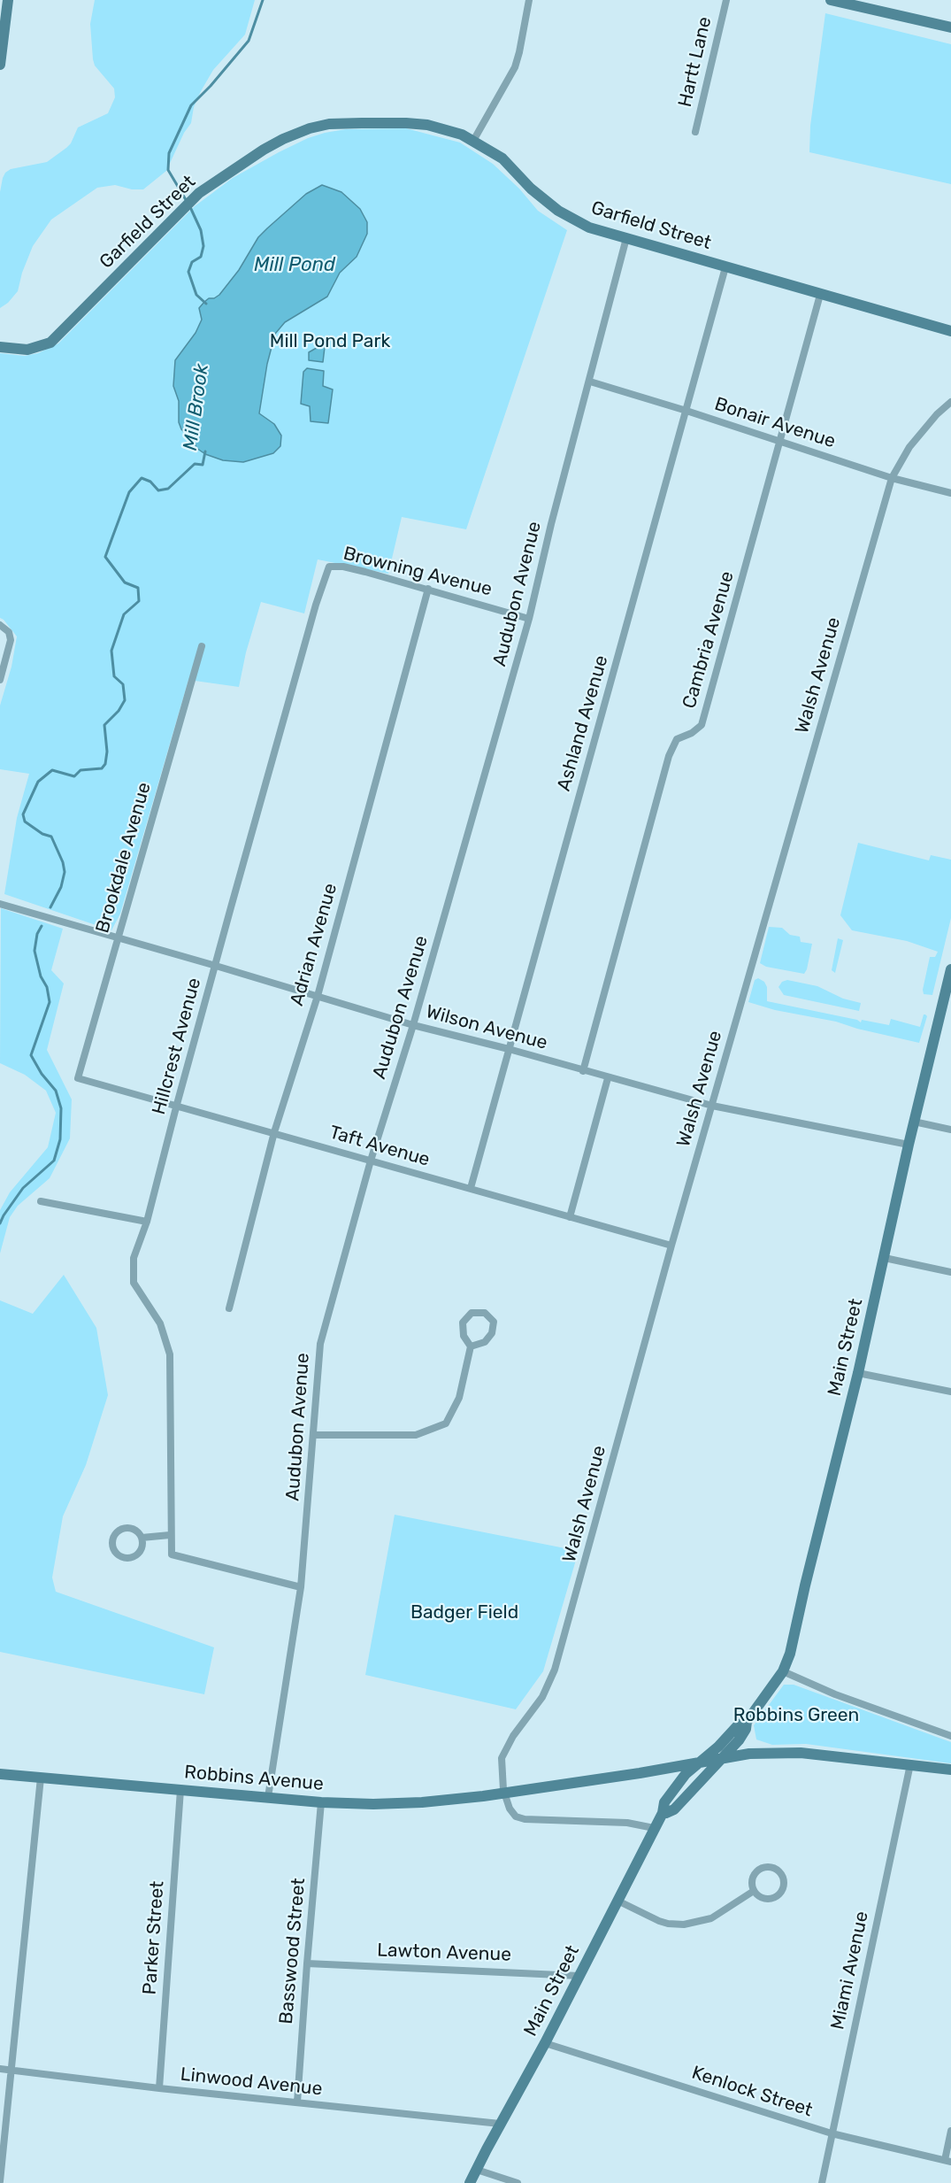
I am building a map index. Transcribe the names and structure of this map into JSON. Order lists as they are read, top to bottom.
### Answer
{
  "streets": {
    "main road": ["Garfield Street", "Main Street", "Robbins Avenue"],
    "street": [
      "Hartt Lane",
      "Bonair Avenue",
      "Browning Avenue",
      "Audubon Avenue",
      "Cambria Avenue",
      "Walsh Avenue",
      "Ashland Avenue",
      "Brookdale Avenue",
      "Adrian Avenue",
      "Wilson Avenue",
      "Hillcrest Avenue",
      "Taft Avenue",
      "Parker Street",
      "Basswood Street",
      "Lawton Avenue",
      "Miami Avenue",
      "Linwood Avenue",
      "Kenlock Street"
    ]
  },
  "crossings": [
    ["Garfield Street", "Audubon Avenue"],
    ["Garfield Street", "Cambria Avenue"],
    ["Garfield Street", "Ashland Avenue"],
    ["Bonair Avenue", "Audubon Avenue"],
    ["Bonair Avenue", "Cambria Avenue"],
    ["Bonair Avenue", "Walsh Avenue"],
    ["Bonair Avenue", "Ashland Avenue"],
    ["Browning Avenue", "Audubon Avenue"],
    ["Browning Avenue", "Adrian Avenue"],
    ["Browning Avenue", "Hillcrest Avenue"],
    ["Audubon Avenue", "Wilson Avenue"],
    ["Audubon Avenue", "Hillcrest Avenue"],
    ["Audubon Avenue", "Taft Avenue"],
    ["Audubon Avenue", "Robbins Avenue"],
    ["Cambria Avenue", "Wilson Avenue"],
    ["Walsh Avenue", "Wilson Avenue"],
    ["Walsh Avenue", "Taft Avenue"],
    ["Walsh Avenue", "Robbins Avenue"],
    ["Ashland Avenue", "Wilson Avenue"],
    ["Ashland Avenue", "Taft Avenue"],
    ["Brookdale Avenue", "Wilson Avenue"],
    ["Brookdale Avenue", "Taft Avenue"],
    ["Adrian Avenue", "Wilson Avenue"],
    ["Adrian Avenue", "Taft Avenue"],
    ["Wilson Avenue", "Hillcrest Avenue"],
    ["Wilson Avenue", "Main Street"],
    ["Hillcrest Avenue", "Taft Avenue"],
    ["Main Street", "Lawton Avenue"],
    ["Main Street", "Linwood Avenue"],
    ["Main Street", "Kenlock Street"],
    ["Robbins Avenue", "Parker Street"],
    ["Robbins Avenue", "Basswood Street"],
    ["Robbins Avenue", "Miami Avenue"],
    ["Parker Street", "Linwood Avenue"],
    ["Basswood Street", "Lawton Avenue"],
    ["Basswood Street", "Linwood Avenue"],
    ["Miami Avenue", "Kenlock Street"]
  ],
  "water": ["Mill Pond", "Mill Brook"],
  "parks": ["Mill Pond Park", "Badger Field", "Robbins Green"]
}
